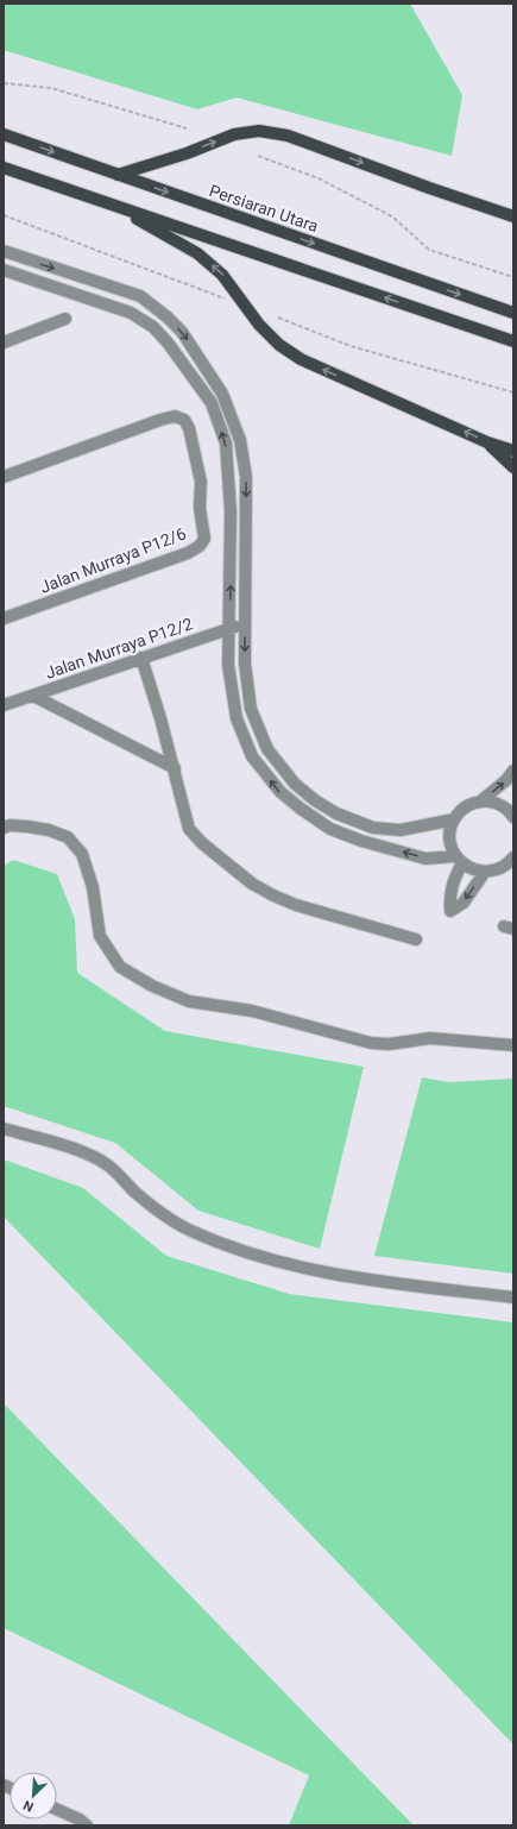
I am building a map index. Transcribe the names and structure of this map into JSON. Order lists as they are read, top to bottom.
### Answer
{
  "streets": {
    "main road": ["Persiaran Utara"],
    "street": ["Jalan Murraya P12/6", "Jalan Murraya P12/2"]
  },
  "north": "bottom left"
}
